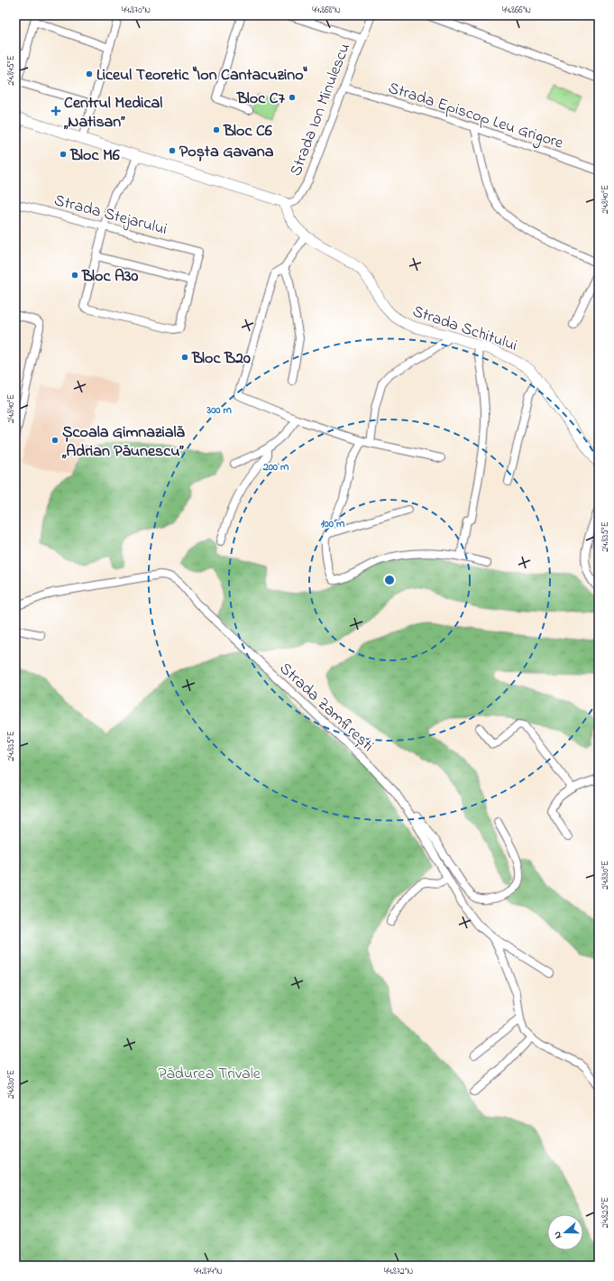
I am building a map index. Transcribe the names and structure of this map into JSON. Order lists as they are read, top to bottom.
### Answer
{
  "streets": {
    "main road": ["Strada Schitului"],
    "street": [
      "Strada Ion Minulescu",
      "Strada Episcop Leu Grigore",
      "Strada Stejarului",
      "Strada Zamfirești"
    ]
  },
  "crossings": [
    ["Strada Ion Minulescu", "Strada Episcop Leu Grigore"],
    ["Strada Ion Minulescu", "Strada Schitului"]
  ],
  "parks": ["Pădurea Trivale"],
  "places": {
    "other": [
      "Liceul Teoretic \"Ion Cantacuzino\"",
      "Bloc C7",
      "Bloc C6",
      "Poșta Gavana",
      "Bloc M6",
      "Bloc A30",
      "Bloc B20",
      "Școala Gimnazială „Adrian Păunescu”"
    ],
    "health": ["Centrul Medical „Natisan”"]
  },
  "north": "left",
  "coordinates": [
    "44.870°N",
    "44.868°N",
    "44.866°N",
    "24.845°E",
    "24.840°E",
    "24.835°E",
    "24.830°E",
    "24.825°E",
    "44.874°N",
    "44.872°N"
  ],
  "rings": ["300 m", "200 m", "100 m"]
}
